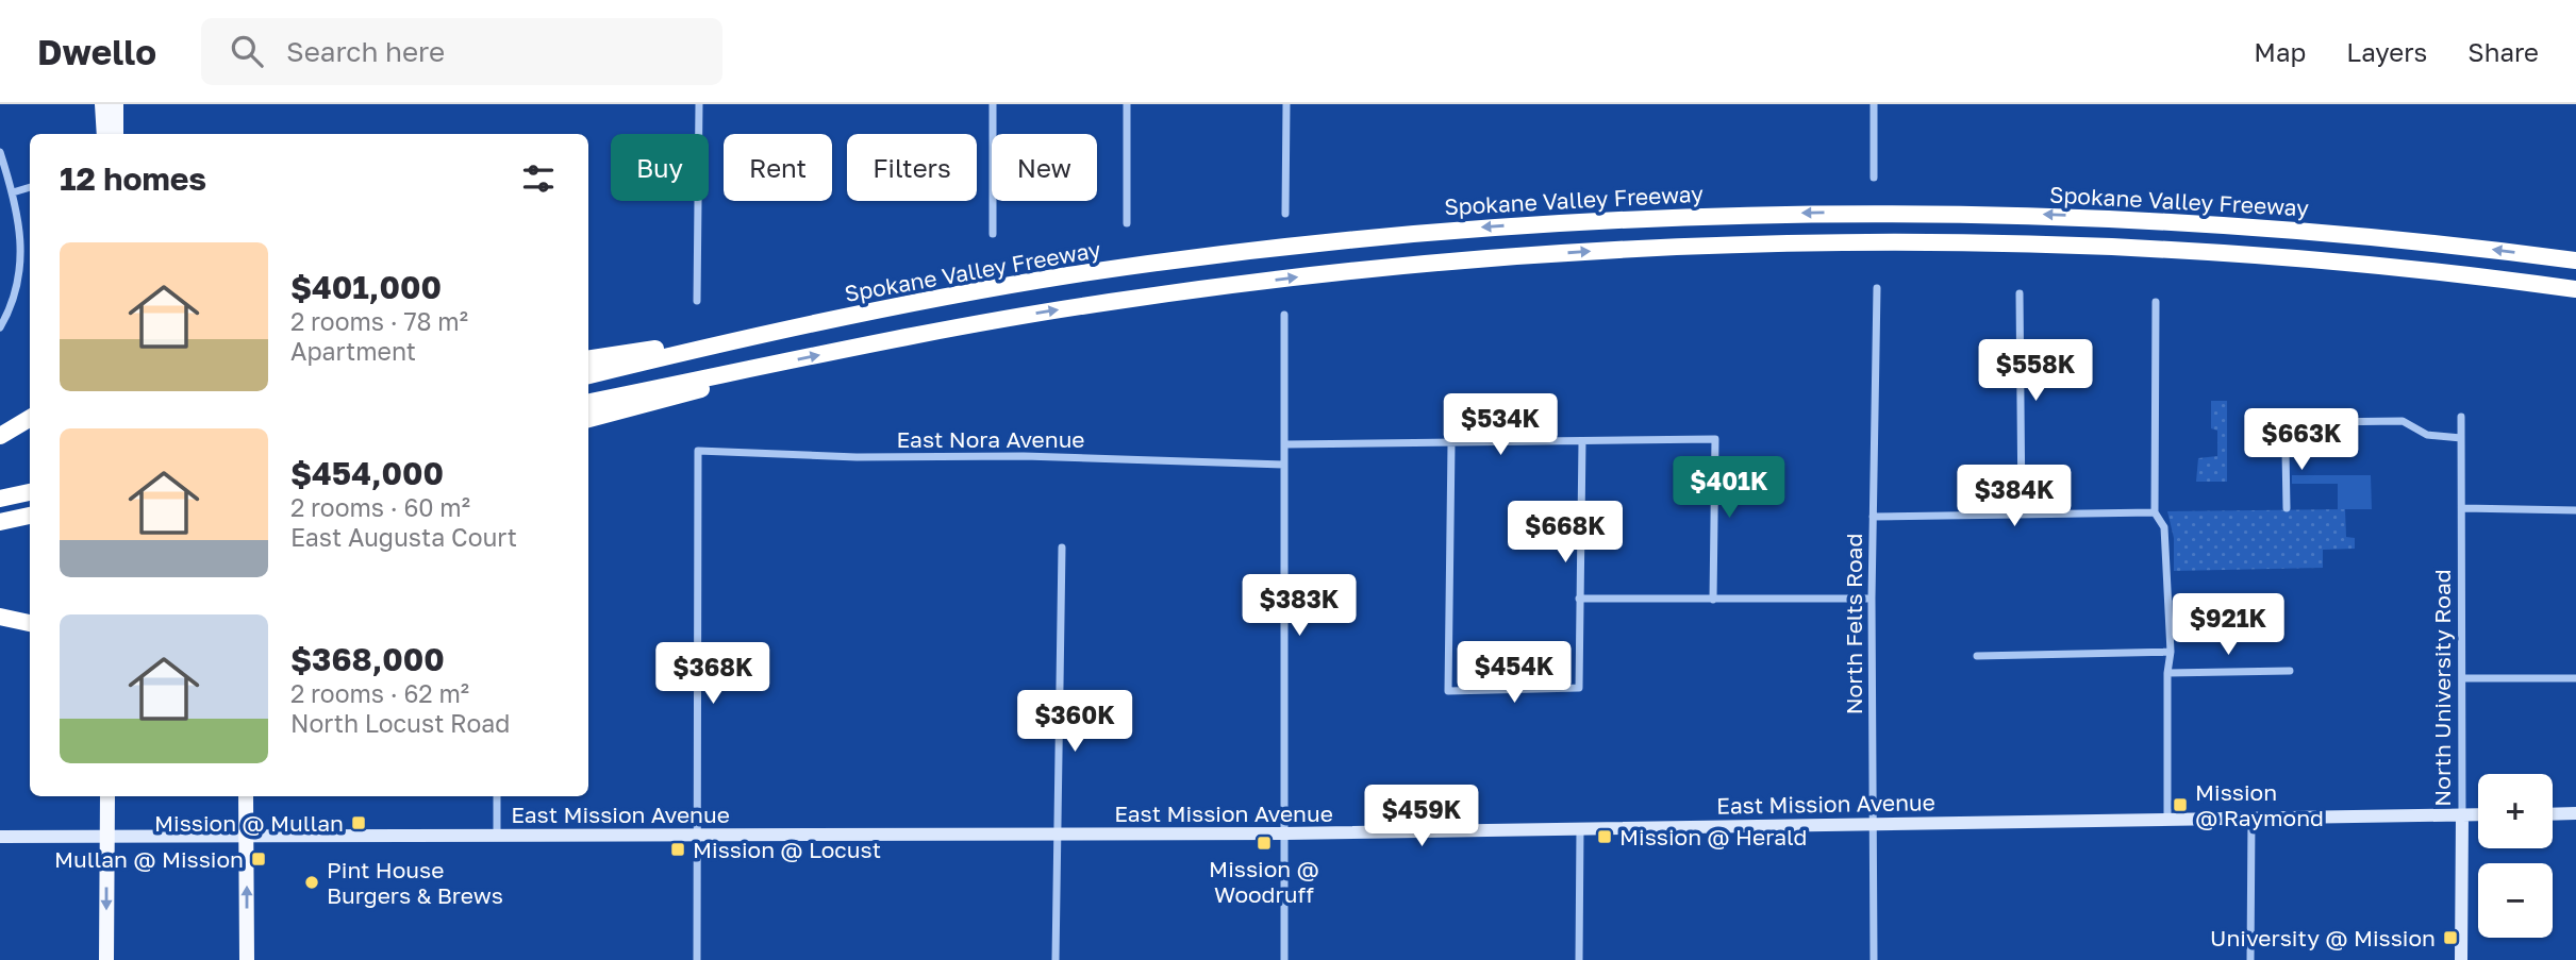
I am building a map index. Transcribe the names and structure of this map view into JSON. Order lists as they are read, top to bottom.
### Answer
{
  "streets": {
    "highway": ["Spokane Valley Freeway"],
    "street": [
      "East Nora Avenue",
      "North Felts Road",
      "North University Road",
      "East Mission Avenue"
    ]
  },
  "crossings": [
    ["East Nora Avenue", "East Mission Avenue"],
    ["North Felts Road", "East Mission Avenue"],
    ["North University Road", "East Mission Avenue"]
  ],
  "places": {
    "transit": [
      "Mission @ Raymond",
      "Mission @ Mullan",
      "Mission @ Herald",
      "Mission @ Woodruff",
      "Mission @ Locust",
      "Mullan @ Mission",
      "University @ Mission"
    ],
    "other": ["Pint House Burgers & Brews"]
  },
  "page": {
    "header": "Dwello",
    "search": "Search here",
    "nav": ["Map", "Layers", "Share"],
    "chip": [
      "Buy",
      "Rent",
      "Filters",
      "New"
    ],
    "heading": "12 homes",
    "list": [
      {
        "name": "$401,000",
        "note": "2 rooms · 78 m² · Apartment"
      },
      {
        "name": "$454,000",
        "note": "2 rooms · 60 m² · East Augusta Court"
      },
      {
        "name": "$368,000",
        "note": "2 rooms · 62 m² · North Locust Road"
      }
    ],
    "price": [
      "$558K",
      "$534K",
      "$663K",
      "$401K",
      "$384K",
      "$668K",
      "$383K",
      "$921K",
      "$454K",
      "$368K",
      "$360K",
      "$459K"
    ],
    "map_buttons": ["+", "−"]
  }
}
